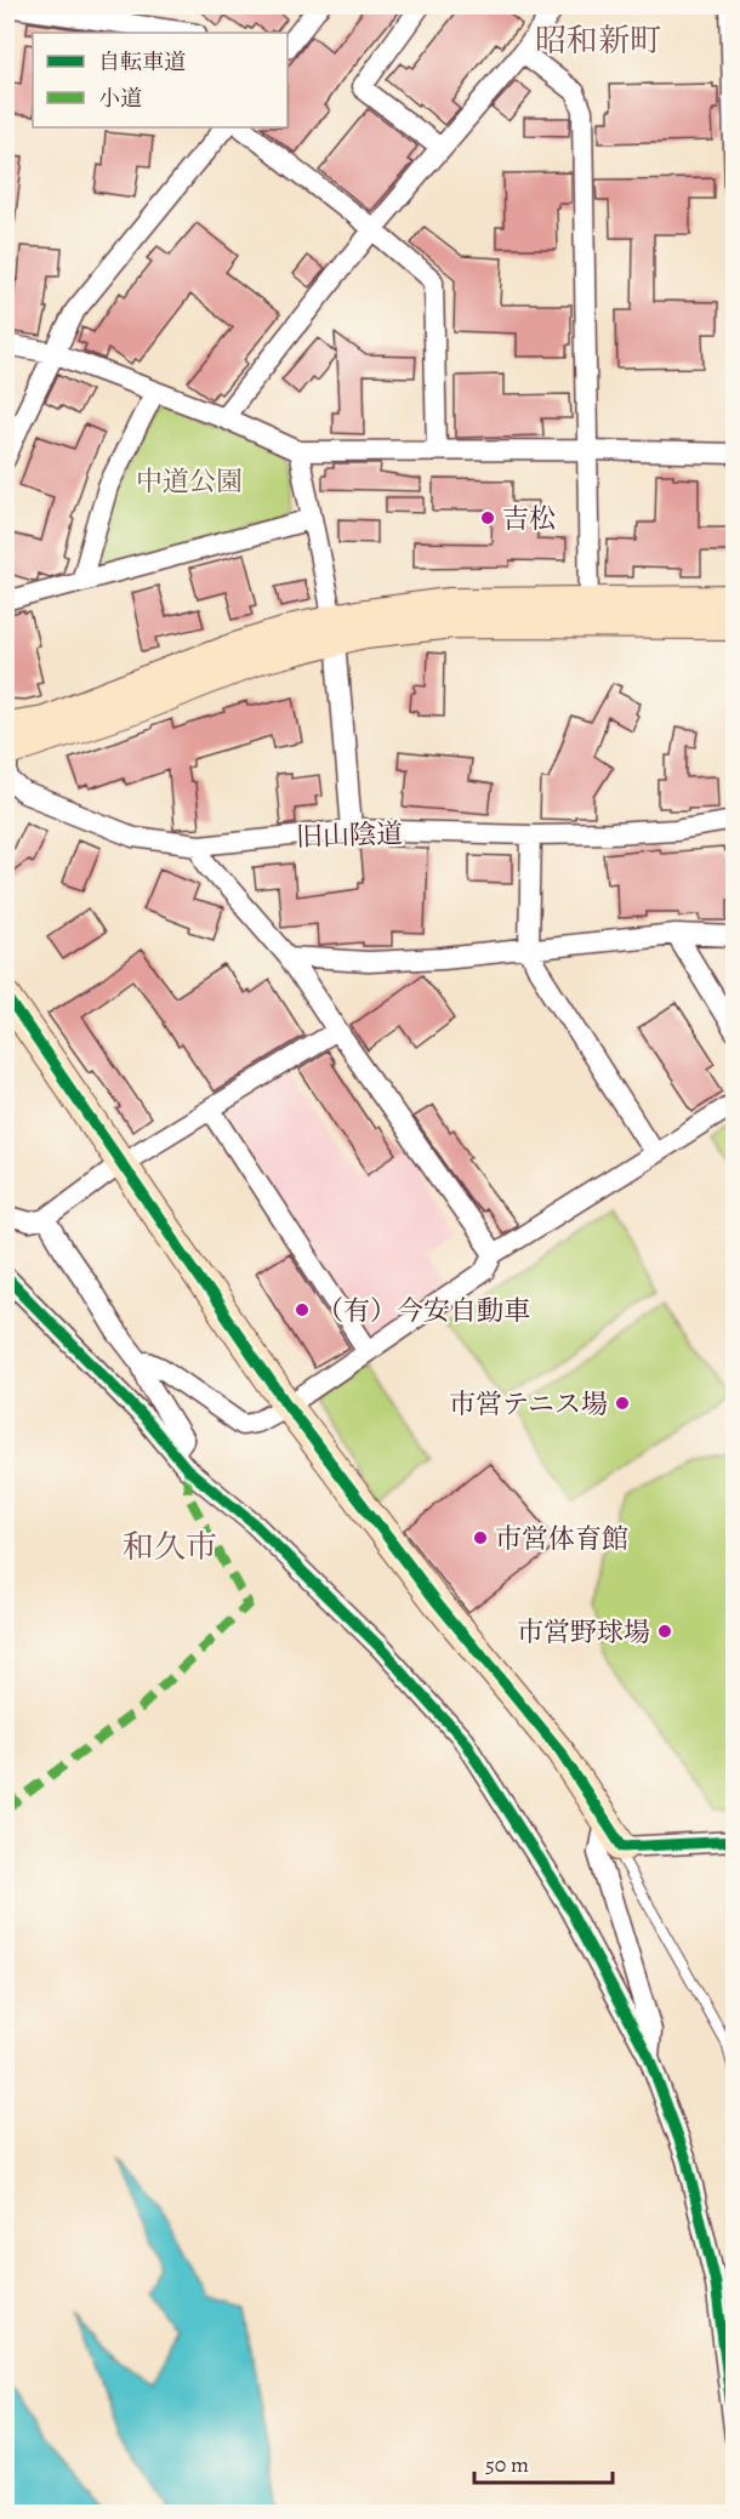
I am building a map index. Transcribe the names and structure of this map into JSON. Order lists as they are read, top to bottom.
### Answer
{
  "streets": {
    "street": ["旧山陰道"]
  },
  "districts": ["昭和新町", "和久市"],
  "parks": ["中道公園"],
  "places": [
    "吉松",
    "（有）今安自動車",
    "市営テニス場",
    "市営体育館",
    "市営野球場"
  ],
  "legend": ["自転車道", "小道"],
  "scale_bar": "50 m"
}
